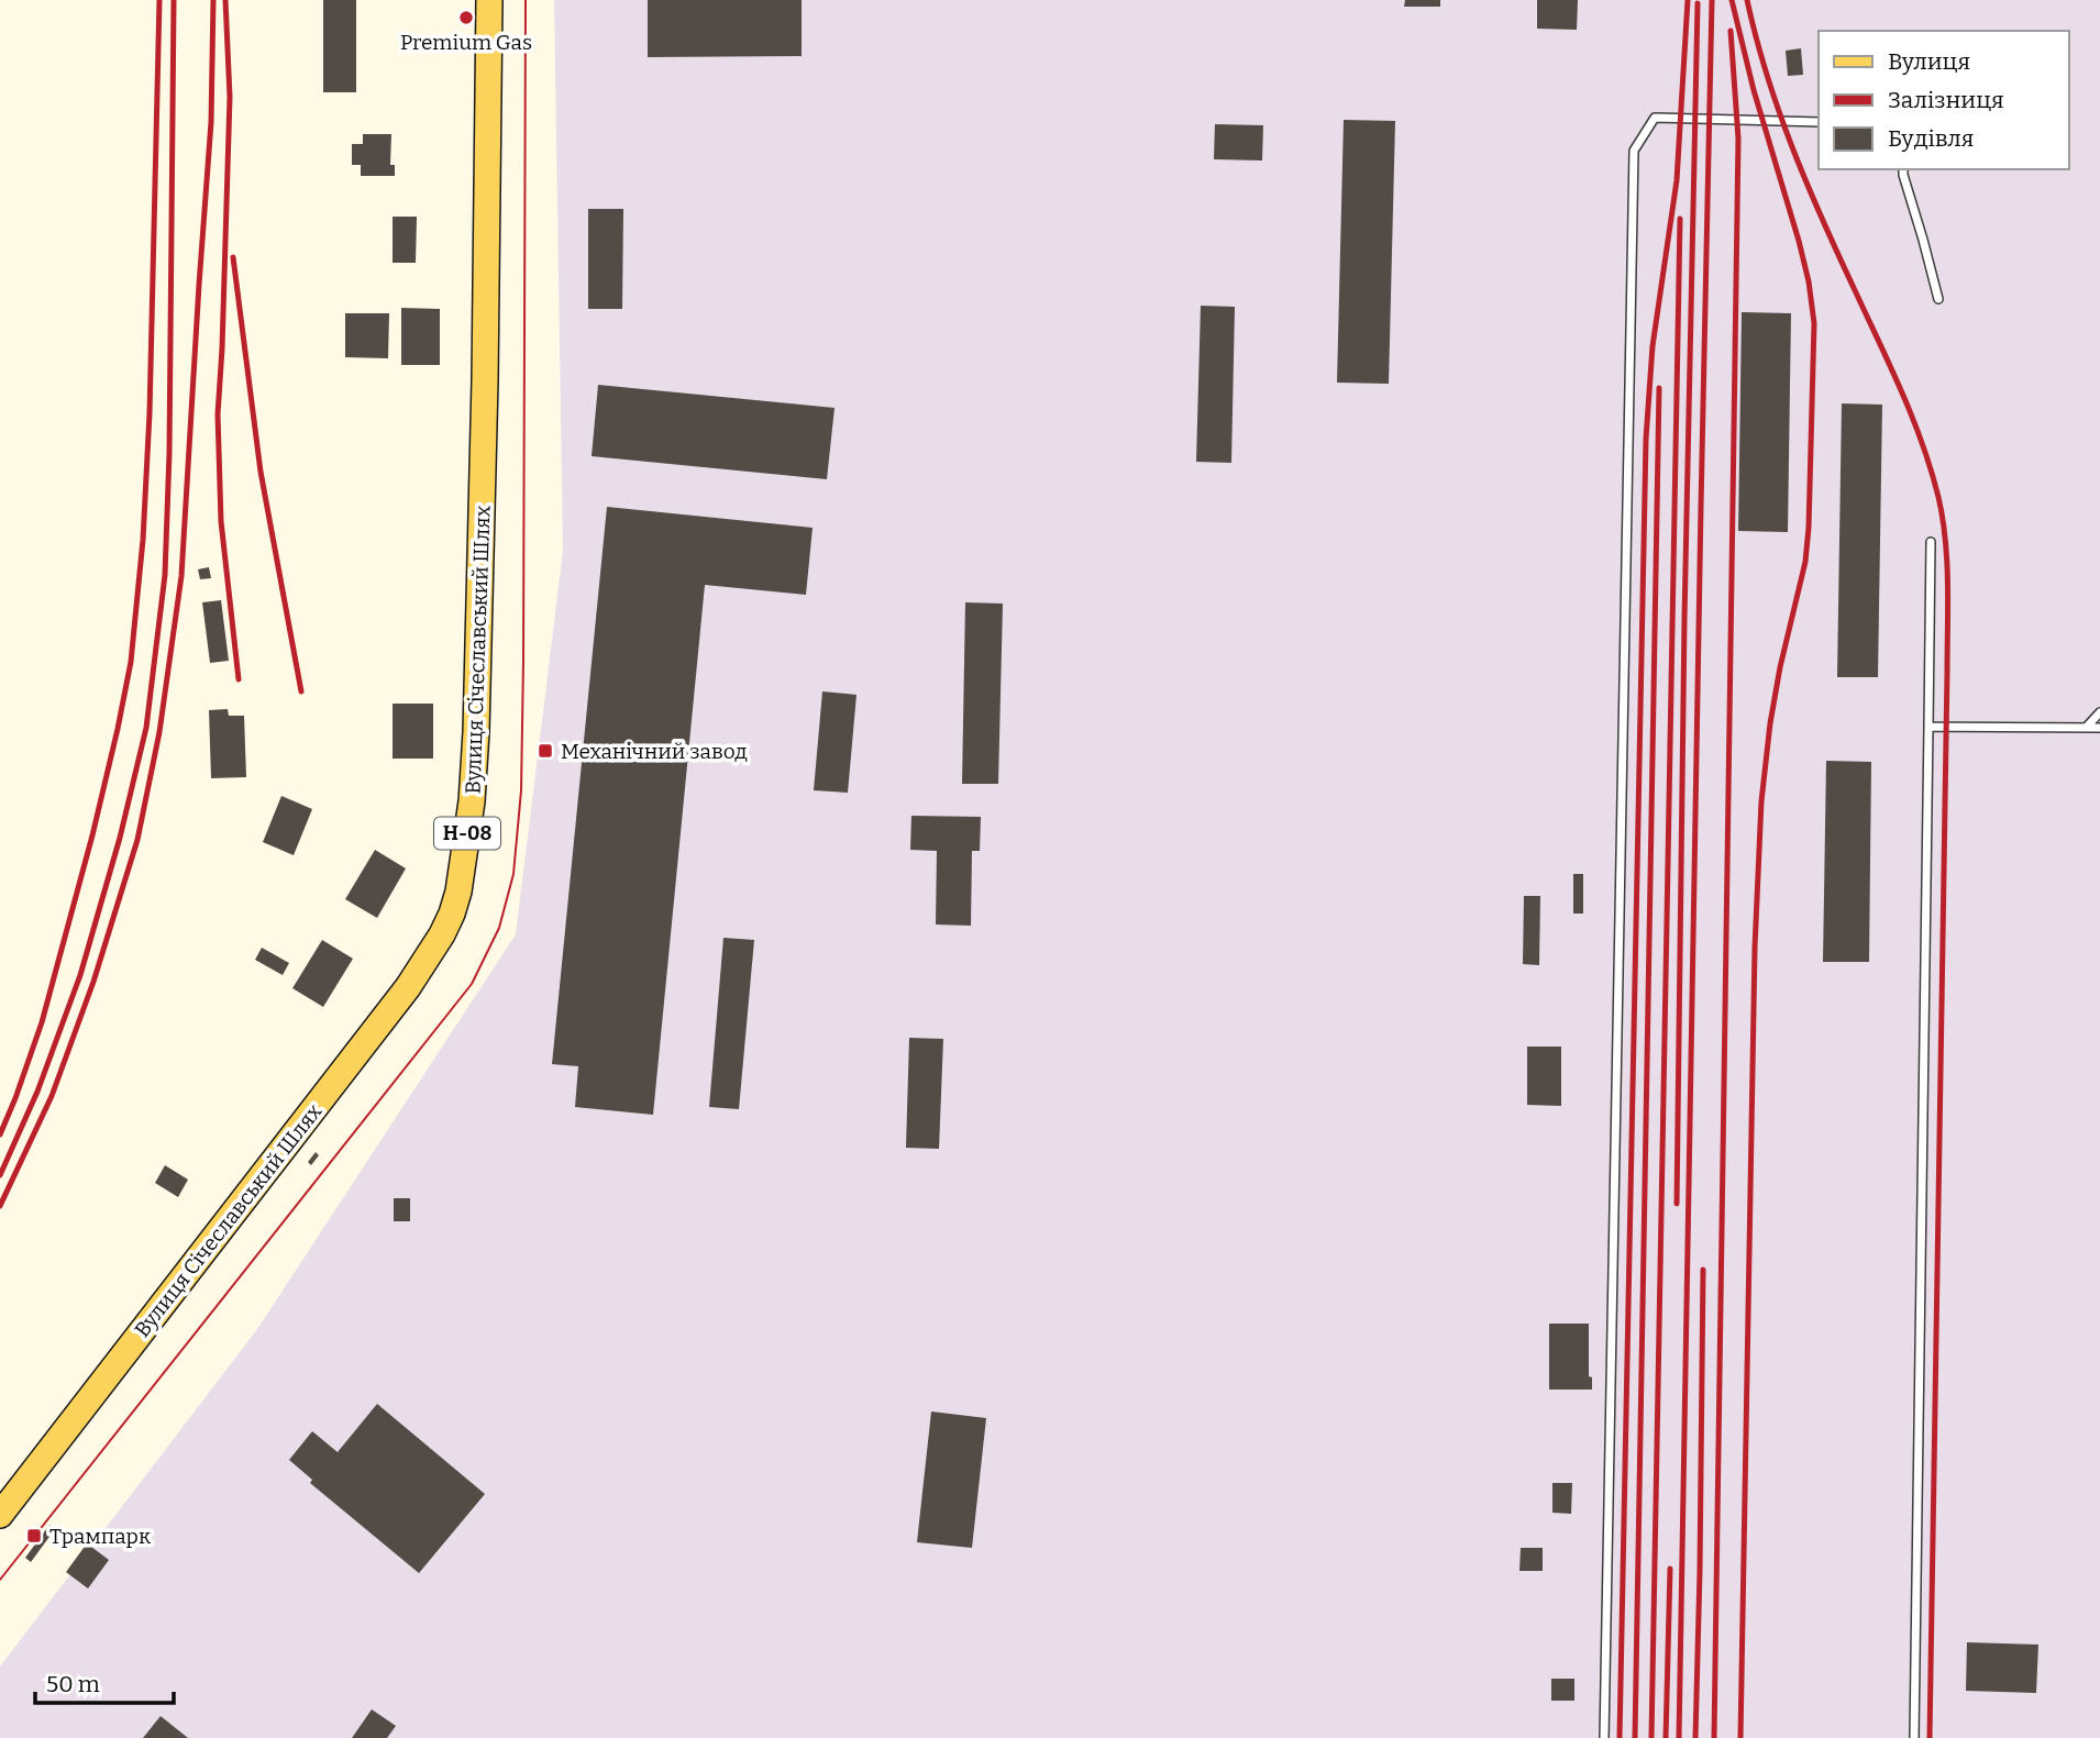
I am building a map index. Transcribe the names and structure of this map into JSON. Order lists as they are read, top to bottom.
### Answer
{
  "streets": {
    "main road": ["Вулиця Січеславський Шлях", "Н-08"]
  },
  "places": {
    "other": ["Premium Gas"],
    "transit": ["Механічний завод", "Трампарк"]
  },
  "legend": ["Вулиця", "Залізниця", "Будівля"],
  "scale_bar": "50 m"
}
